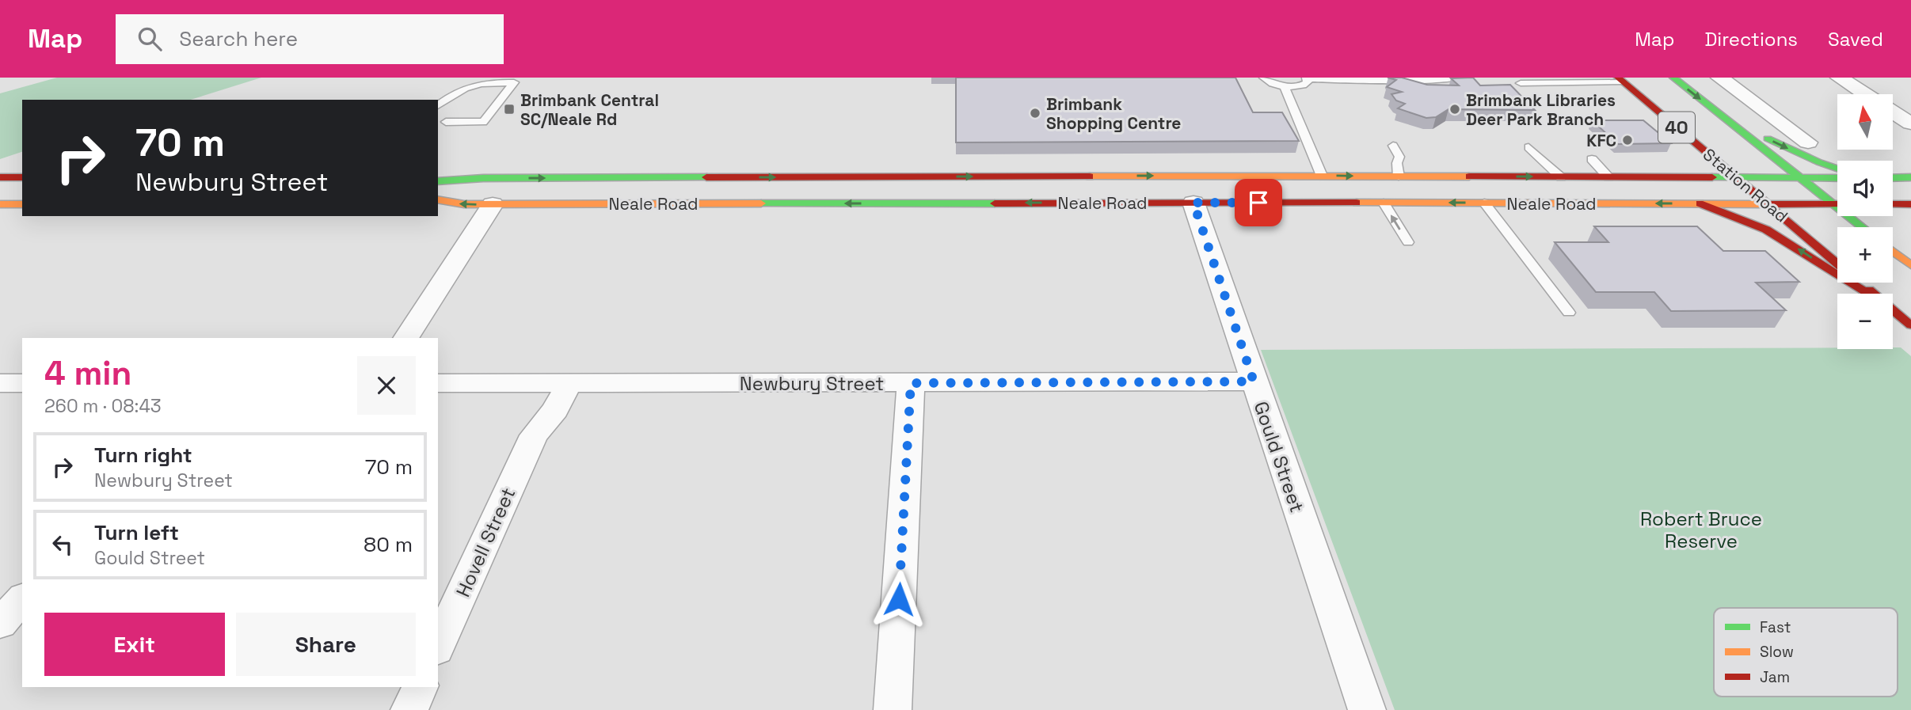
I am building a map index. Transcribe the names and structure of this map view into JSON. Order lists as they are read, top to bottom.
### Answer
{
  "streets": {
    "street": [
      "40",
      "Station Road",
      "Neale Road",
      "Newbury Street",
      "Gould Street",
      "Hovell Street"
    ]
  },
  "crossings": [
    ["Station Road", "Neale Road"],
    ["Neale Road", "Gould Street"],
    ["Newbury Street", "Gould Street"],
    ["Newbury Street", "Hovell Street"]
  ],
  "parks": ["Robert Bruce Reserve"],
  "places": {
    "transit": ["Brimbank Central SC/Neale Rd"],
    "other": ["Brimbank Libraries Deer Park Branch", "Brimbank Shopping Centre", "KFC"]
  },
  "legend": ["Fast", "Slow", "Jam"],
  "north": "top",
  "page": {
    "header": "Map",
    "search": "Search here",
    "nav": ["Map", "Directions", "Saved"],
    "map_buttons": ["+", "−"],
    "turn": ["70 m", "Newbury Street"],
    "heading": ["4 min", "260 m · 08:43"],
    "list": [
      {
        "name": "Turn right",
        "note": "Newbury Street",
        "value": "70 m"
      },
      {
        "name": "Turn left",
        "note": "Gould Street",
        "value": "80 m"
      }
    ],
    "buttons": ["Exit", "Share"]
  }
}
